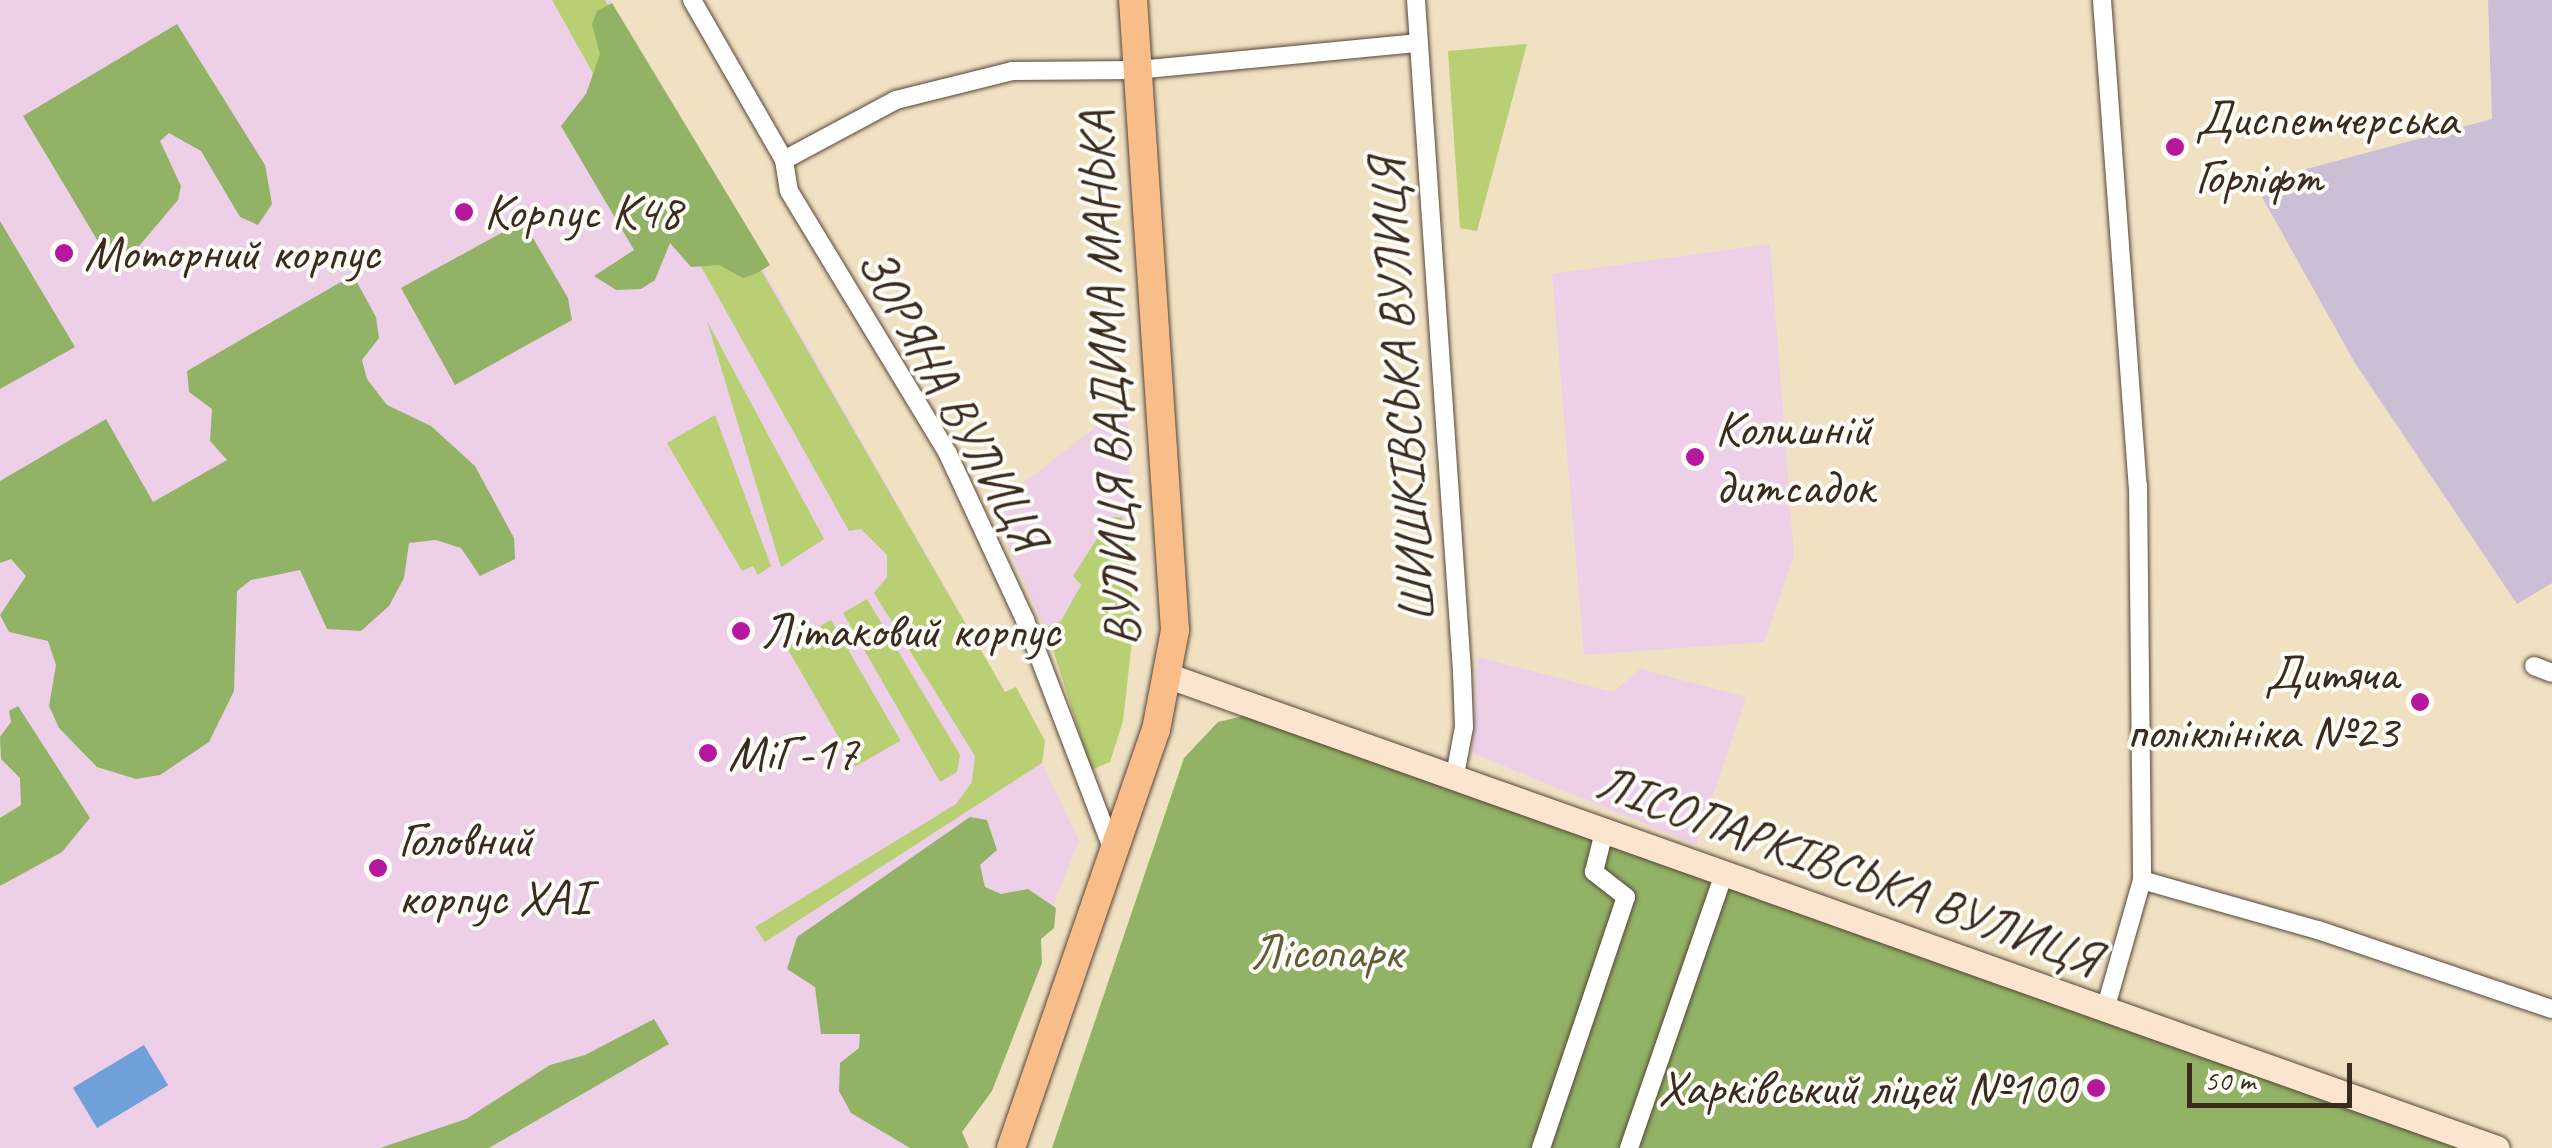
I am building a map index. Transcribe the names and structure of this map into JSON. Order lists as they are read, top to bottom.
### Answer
{
  "streets": {
    "main road": ["ВУЛИЦЯ ВАДИМА МАНЬКА"],
    "street": ["ШИШКІВСЬКА ВУЛИЦЯ", "ЗОРЯНА ВУЛИЦЯ", "ЛІСОПАРКІВСЬКА ВУЛИЦЯ"]
  },
  "crossings": [
    ["ВУЛИЦЯ ВАДИМА МАНЬКА", "ЗОРЯНА ВУЛИЦЯ"],
    ["ВУЛИЦЯ ВАДИМА МАНЬКА", "ЛІСОПАРКІВСЬКА ВУЛИЦЯ"],
    ["ШИШКІВСЬКА ВУЛИЦЯ", "ЛІСОПАРКІВСЬКА ВУЛИЦЯ"]
  ],
  "parks": ["Лісопарк"],
  "places": [
    "Диспетчерська Горліфт",
    "Корпус К48",
    "Моторний корпус",
    "Колишній дитсадок",
    "Літаковий корпус",
    "Дитяча поліклініка №23",
    "МіГ-17",
    "Головний корпус ХАІ",
    "Харківський ліцей №100"
  ],
  "scale_bar": "50 m"
}
